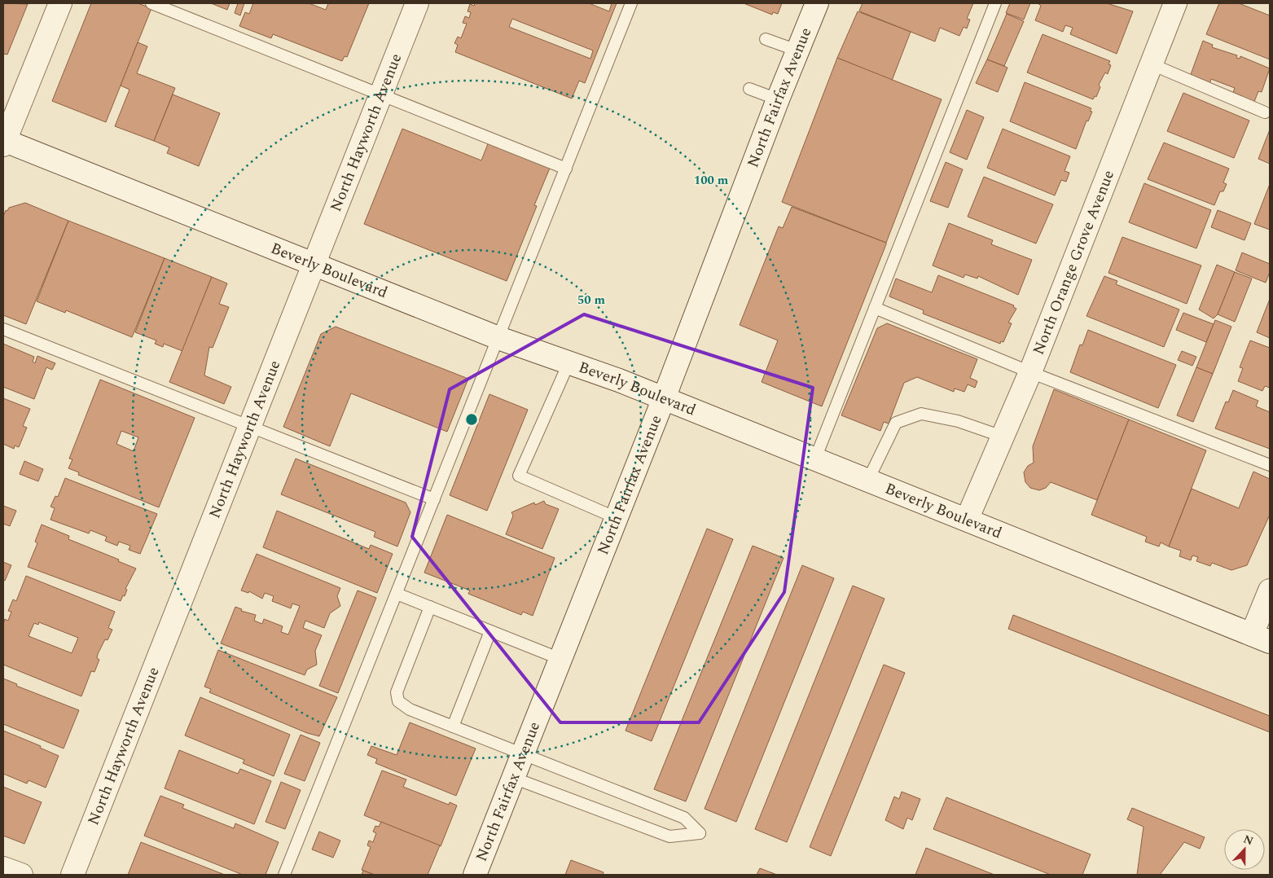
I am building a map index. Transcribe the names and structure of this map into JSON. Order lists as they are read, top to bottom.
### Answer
{
  "streets": {
    "main road": [
      "North Fairfax Avenue",
      "North Hayworth Avenue",
      "North Orange Grove Avenue",
      "Beverly Boulevard"
    ]
  },
  "crossings": [
    ["North Fairfax Avenue", "Beverly Boulevard"],
    ["North Hayworth Avenue", "Beverly Boulevard"],
    ["North Orange Grove Avenue", "Beverly Boulevard"]
  ],
  "north": "top",
  "rings": ["100 m", "50 m"]
}
